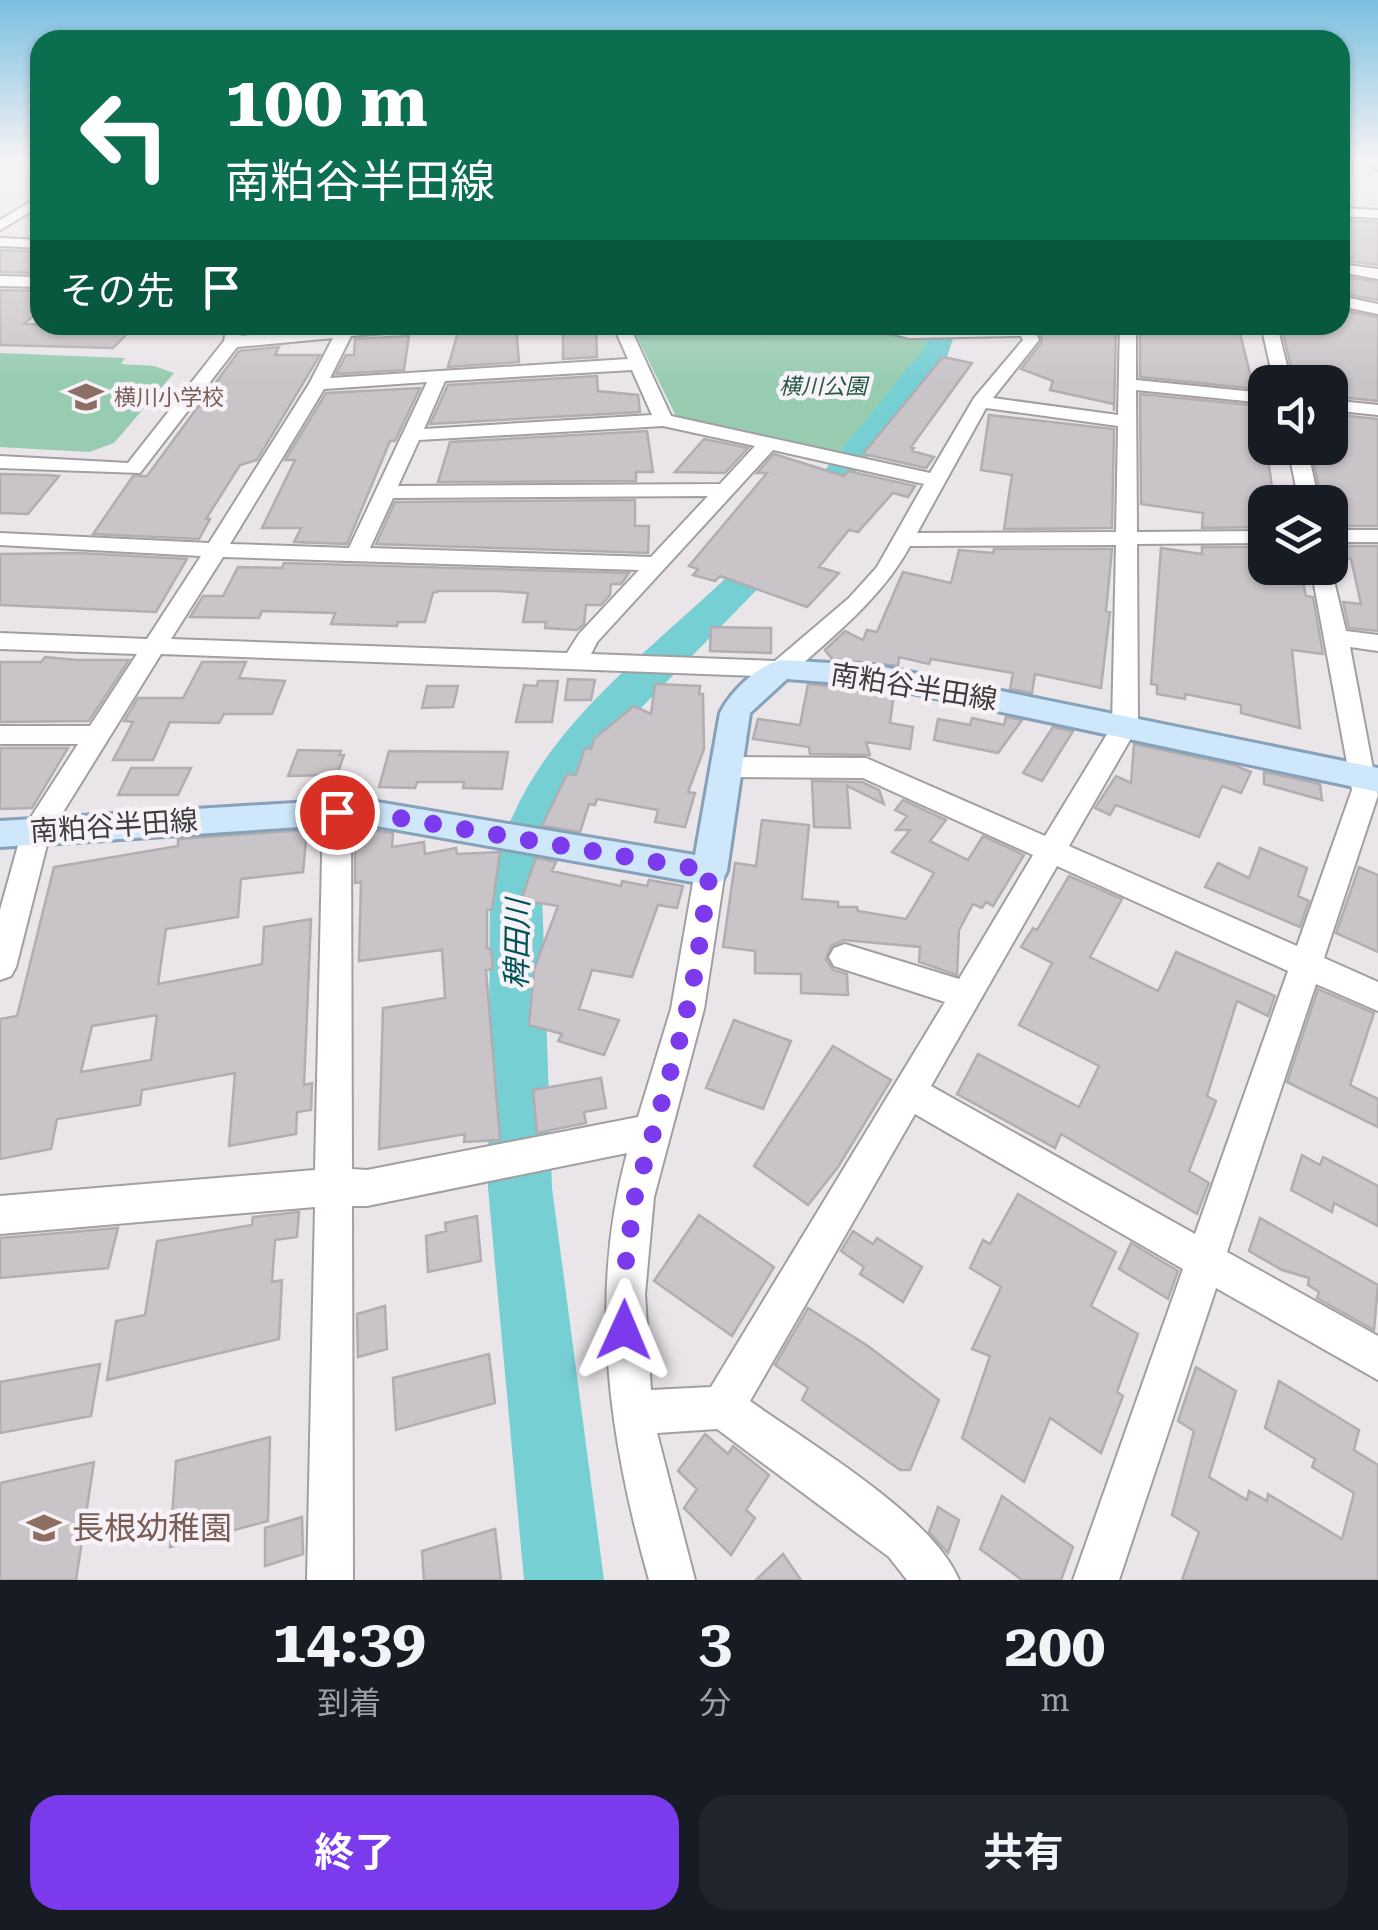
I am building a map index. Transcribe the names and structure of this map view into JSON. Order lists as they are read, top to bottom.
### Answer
{
  "streets": {
    "main road": ["南粕谷半田線"]
  },
  "water": ["稗田川"],
  "parks": ["横川公園"],
  "places": {
    "school or university": ["横川小学校", "長根幼稚園"]
  },
  "page": {
    "turn": ["100 m", "南粕谷半田線"],
    "then": "その先",
    "eta": [
      "14:39",
      "到着",
      "3",
      "分",
      "200",
      "m"
    ],
    "buttons": ["終了", "共有"]
  }
}
